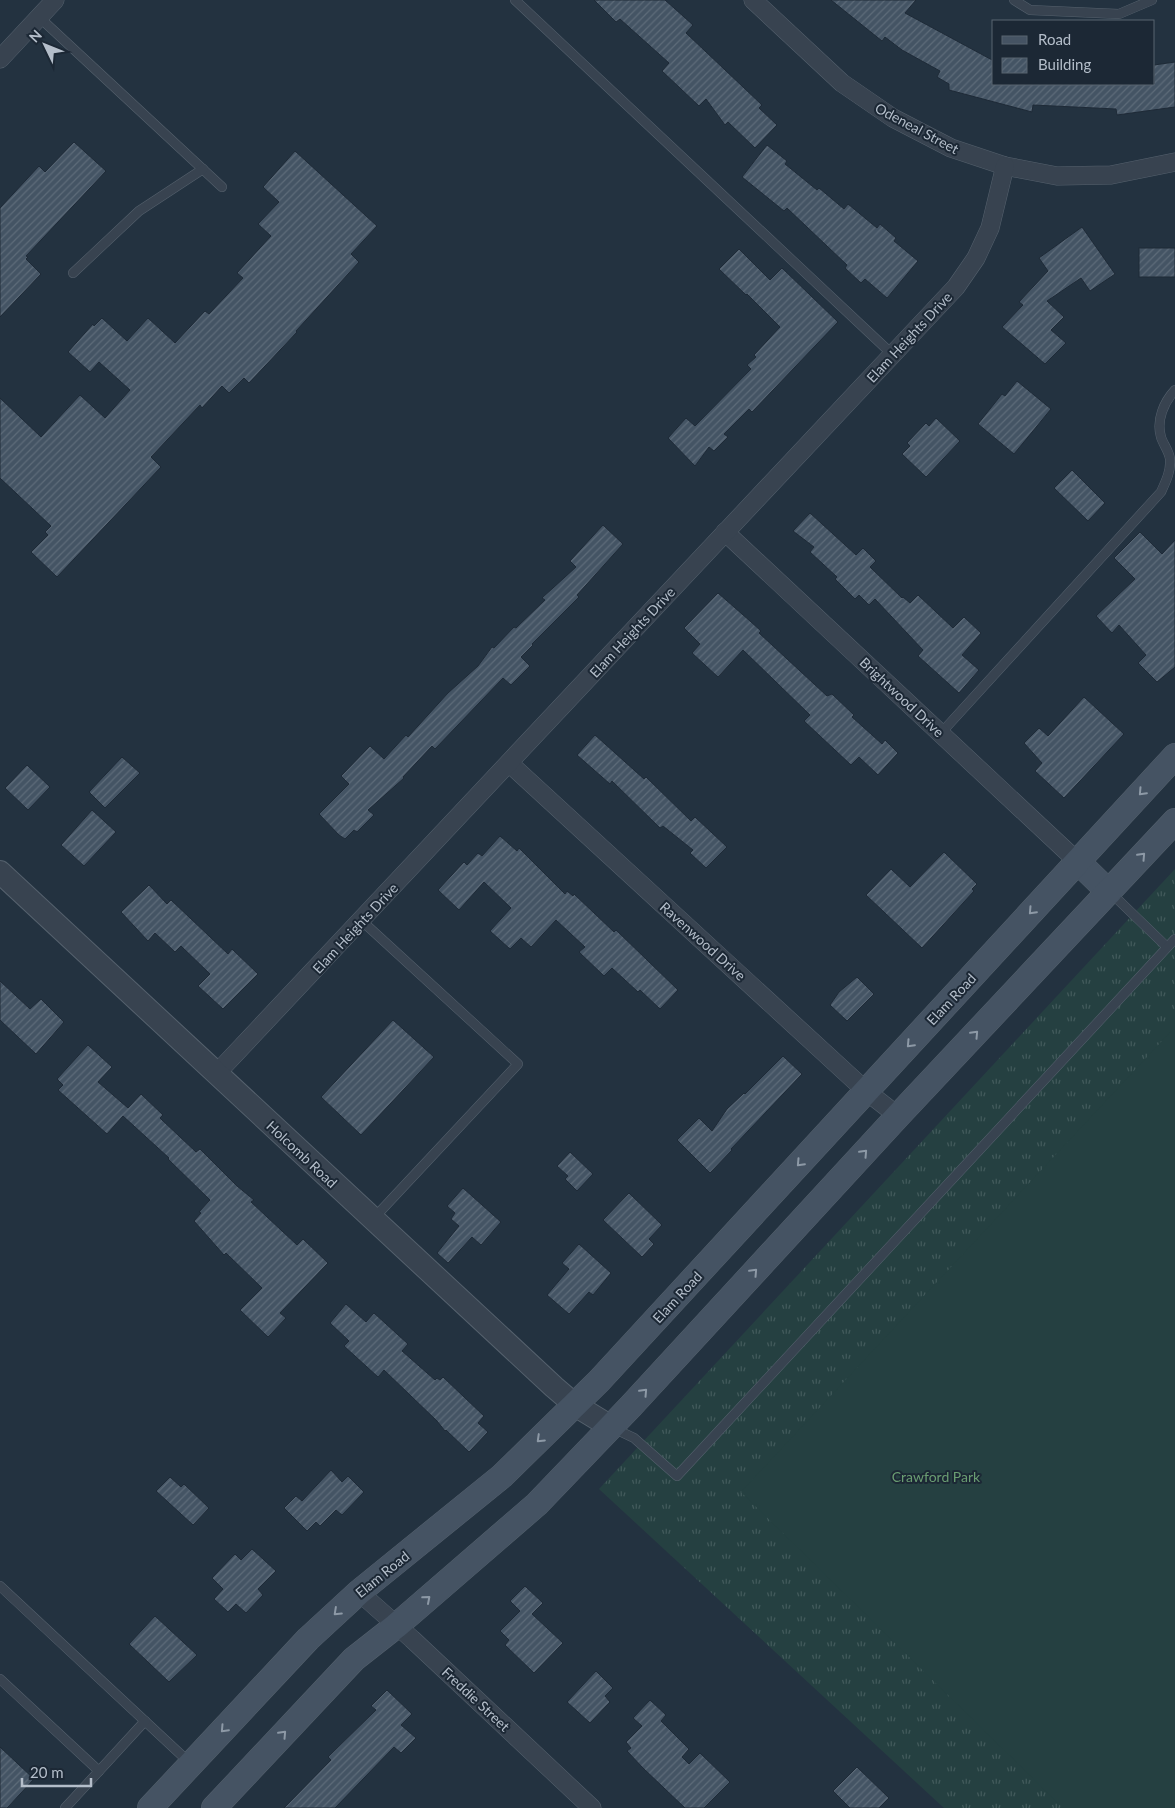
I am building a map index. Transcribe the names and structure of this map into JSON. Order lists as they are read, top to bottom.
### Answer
{
  "streets": {
    "main road": ["Elam Road"],
    "street": [
      "Odeneal Street",
      "Elam Heights Drive",
      "Brightwood Drive",
      "Ravenwood Drive",
      "Holcomb Road",
      "Freddie Street"
    ]
  },
  "crossings": [
    ["Odeneal Street", "Elam Heights Drive"],
    ["Elam Heights Drive", "Brightwood Drive"],
    ["Elam Heights Drive", "Ravenwood Drive"],
    ["Elam Heights Drive", "Holcomb Road"],
    ["Brightwood Drive", "Elam Road"],
    ["Ravenwood Drive", "Elam Road"],
    ["Elam Road", "Holcomb Road"],
    ["Elam Road", "Freddie Street"]
  ],
  "parks": ["Crawford Park"],
  "legend": ["Road", "Building"],
  "scale_bar": "20 m",
  "north": "top left"
}
